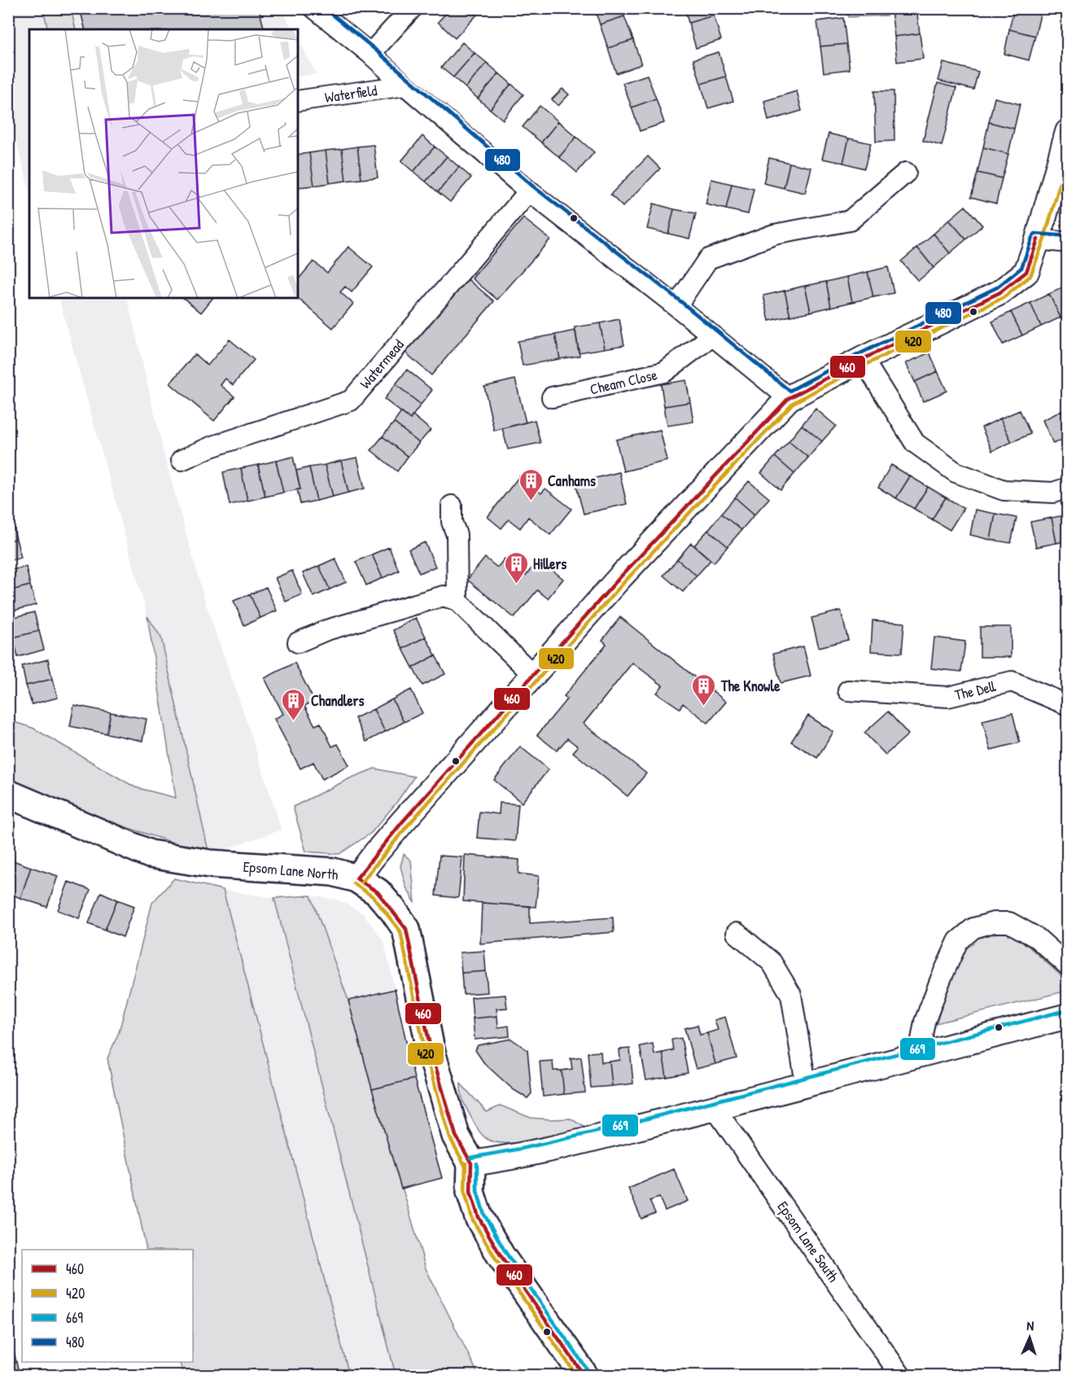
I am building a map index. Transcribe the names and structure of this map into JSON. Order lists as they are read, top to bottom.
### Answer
{
  "streets": {
    "main road": ["Epsom Lane North"],
    "street": [
      "Waterfield",
      "Watermead",
      "Cheam Close",
      "The Dell",
      "Epsom Lane South"
    ]
  },
  "crossings": [
    ["Waterfield", "Watermead"],
    ["Waterfield", "Cheam Close"]
  ],
  "places": {
    "building": [
      "Canhams",
      "Hillers",
      "The Knowle",
      "Chandlers"
    ]
  },
  "lines": [
    "transit line 480",
    "transit line 420",
    "transit line 460",
    "transit line 669"
  ],
  "legend": [
    "460",
    "420",
    "669",
    "480"
  ],
  "north": "top"
}
